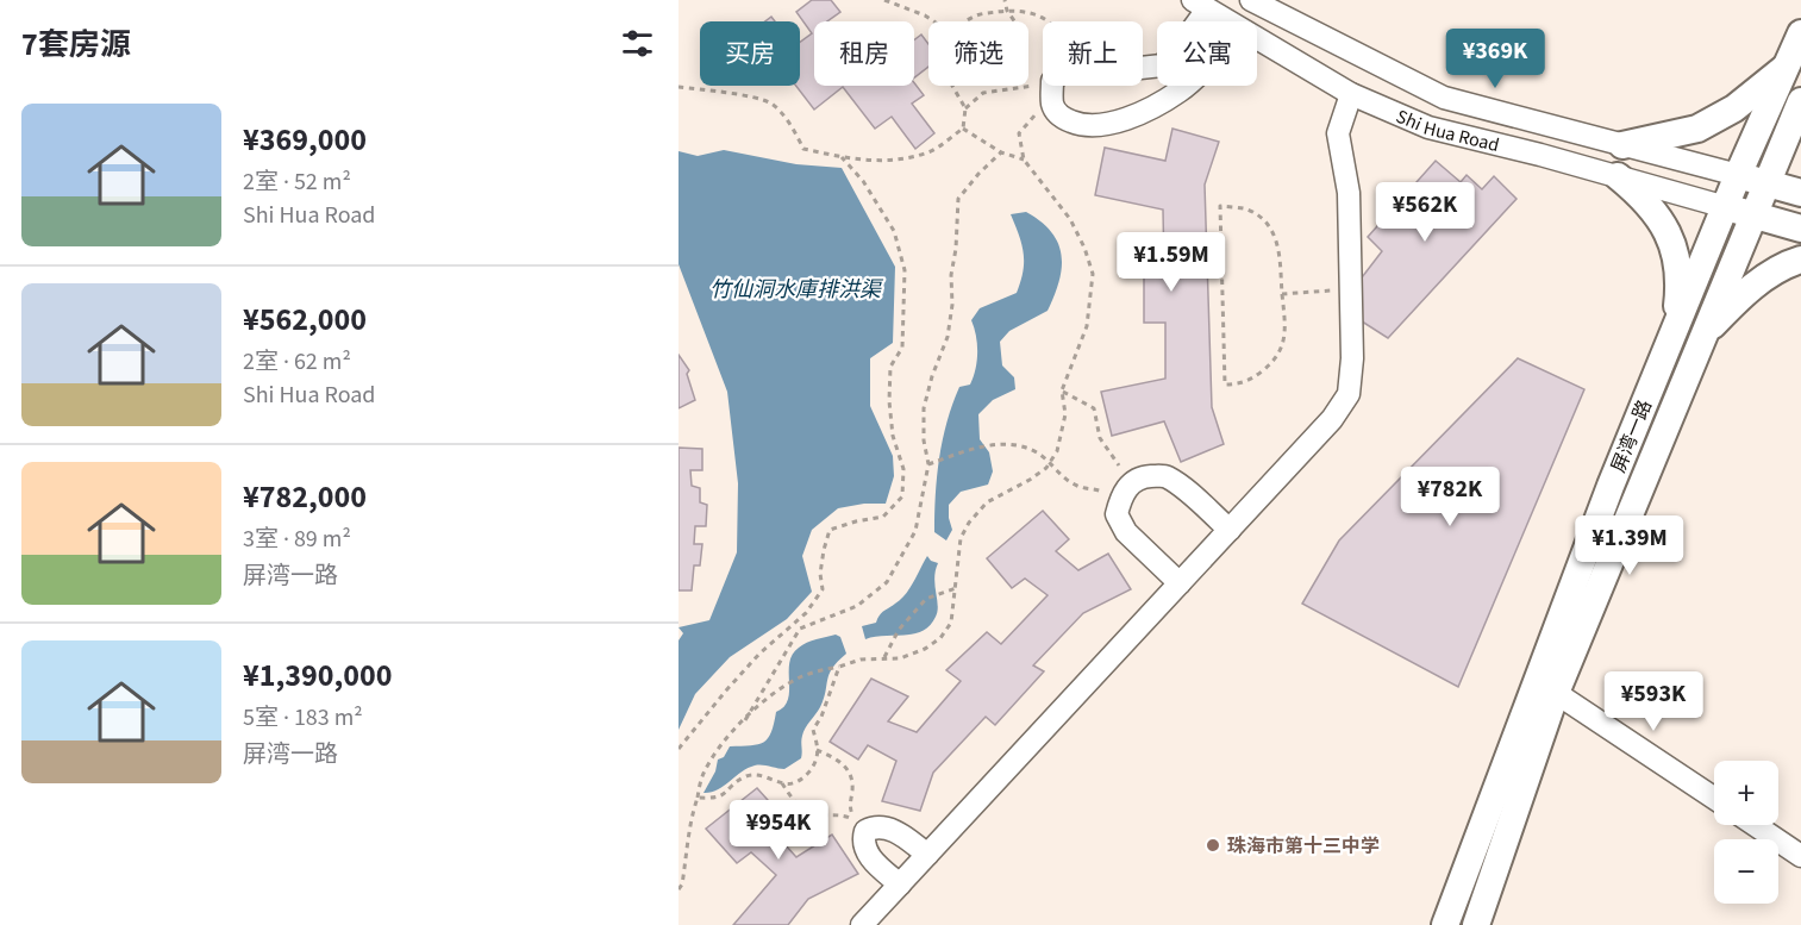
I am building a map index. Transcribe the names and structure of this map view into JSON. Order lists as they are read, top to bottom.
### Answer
{
  "streets": {
    "main road": ["屏湾一路"],
    "street": ["Shi Hua Road"]
  },
  "crossings": [
    ["Shi Hua Road", "屏湾一路"]
  ],
  "water": ["竹仙洞水庫排洪渠"],
  "places": ["珠海市第十三中学"],
  "page": {
    "heading": "7套房源",
    "chip": [
      "买房",
      "租房",
      "筛选",
      "新上",
      "公寓"
    ],
    "price": [
      "¥369K",
      "¥562K",
      "¥1.59M",
      "¥782K",
      "¥1.39M",
      "¥593K",
      "¥954K"
    ],
    "list": [
      {
        "name": "¥369,000",
        "note": "2室 · 52 m² · Shi Hua Road"
      },
      {
        "name": "¥562,000",
        "note": "2室 · 62 m² · Shi Hua Road"
      },
      {
        "name": "¥782,000",
        "note": "3室 · 89 m² · 屏湾一路"
      },
      {
        "name": "¥1,390,000",
        "note": "5室 · 183 m² · 屏湾一路"
      }
    ],
    "map_buttons": ["+", "−"]
  }
}
